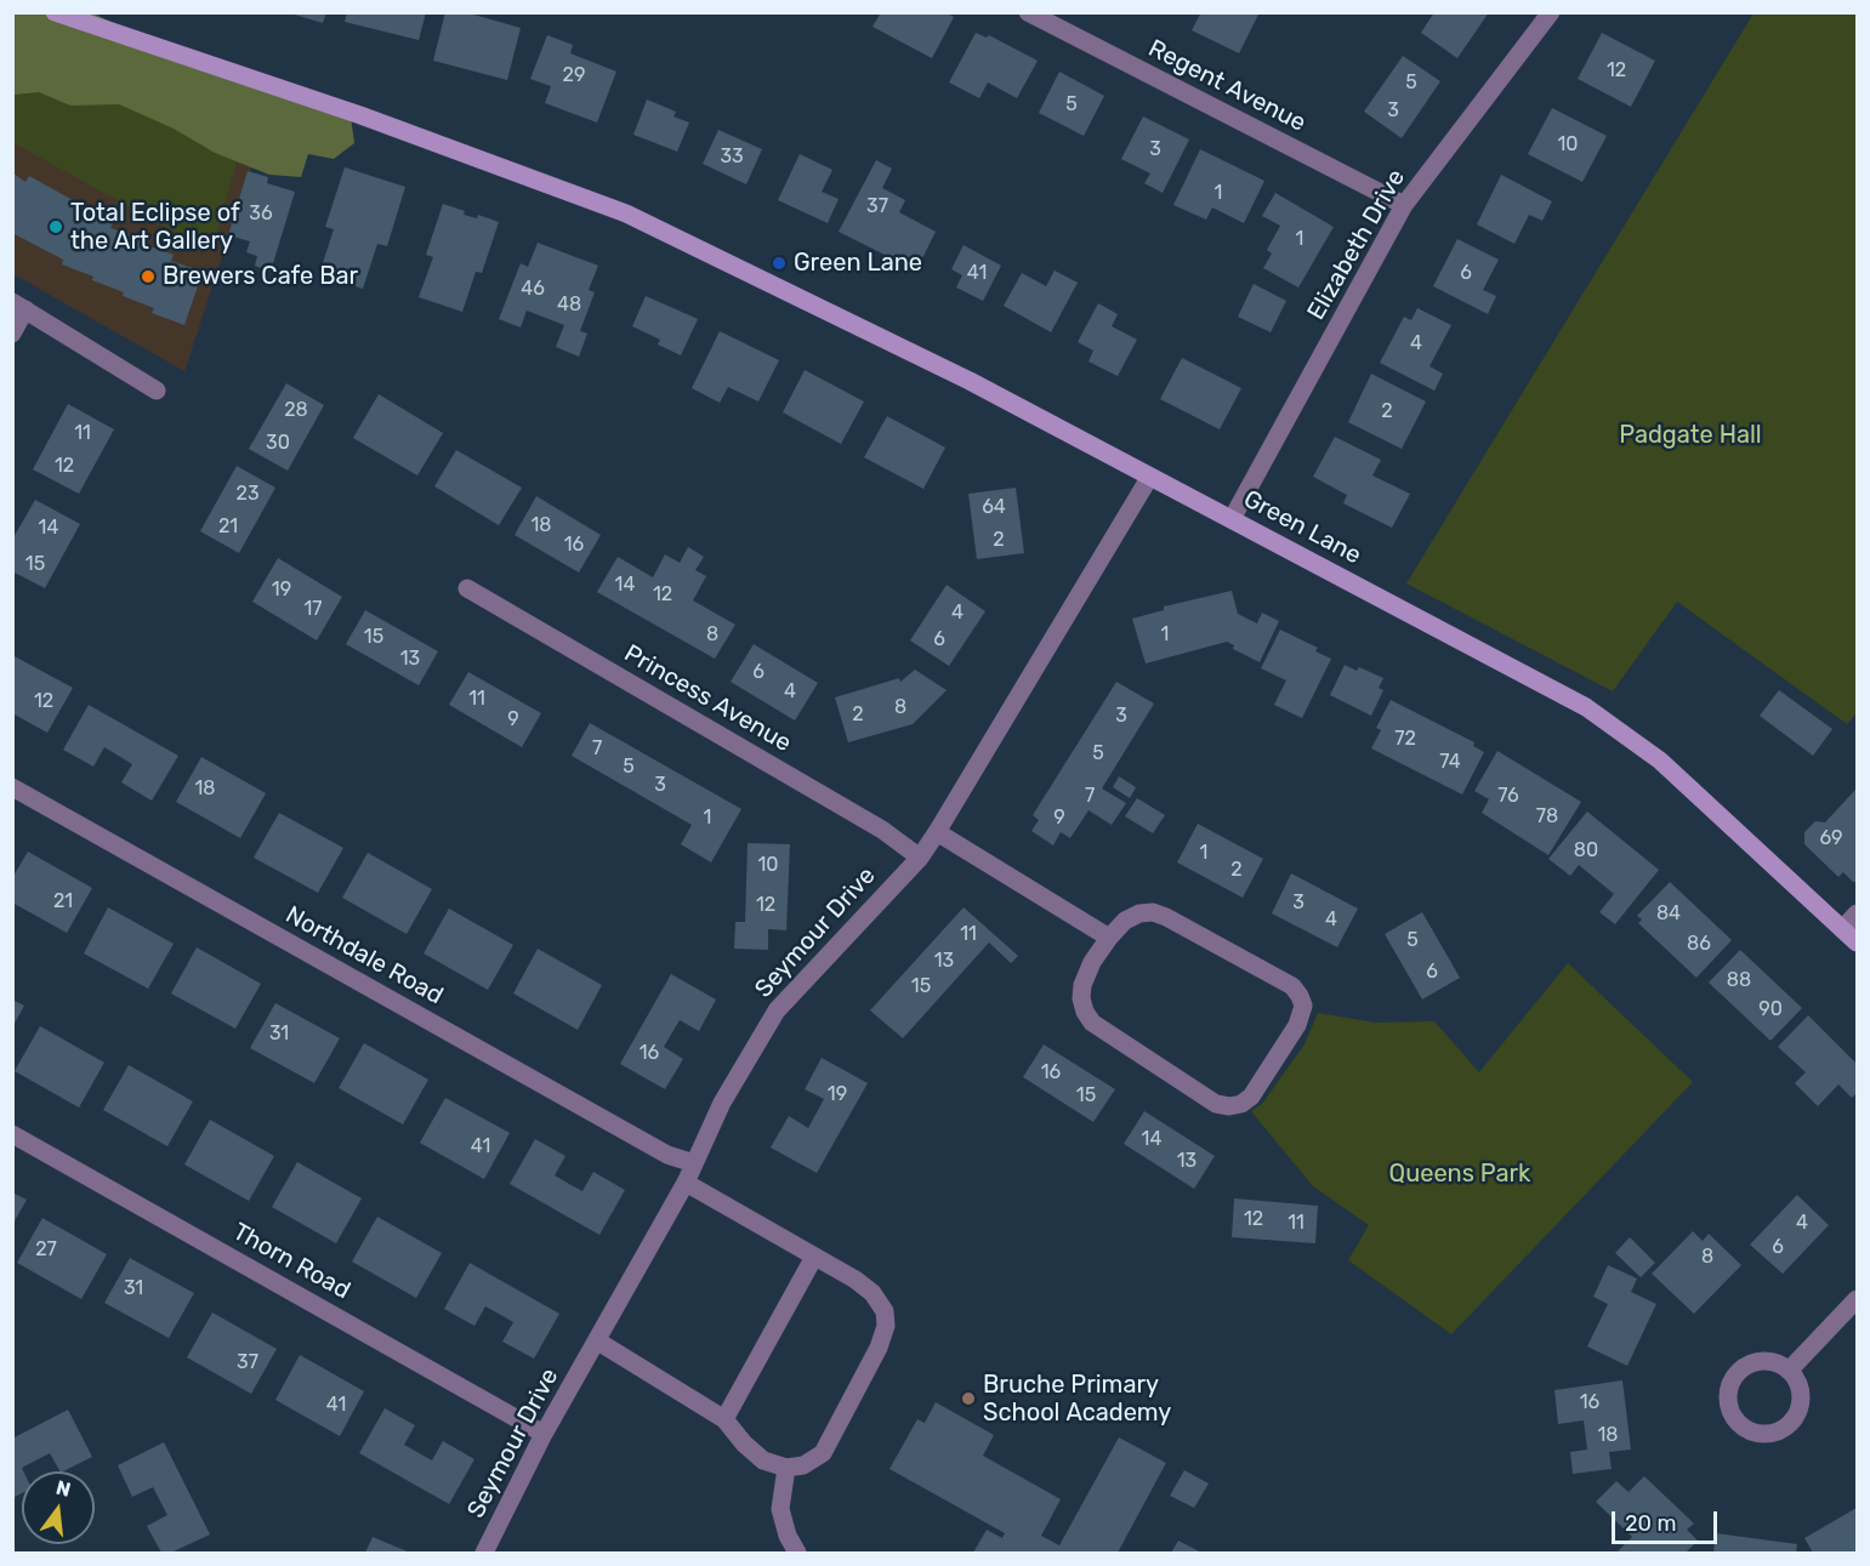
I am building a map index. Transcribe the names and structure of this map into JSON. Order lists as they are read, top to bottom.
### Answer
{
  "streets": {
    "street": [
      "Regent Avenue",
      "Elizabeth Drive",
      "Green Lane",
      "Princess Avenue",
      "Seymour Drive",
      "Northdale Road",
      "Thorn Road"
    ]
  },
  "crossings": [
    ["Regent Avenue", "Elizabeth Drive"],
    ["Elizabeth Drive", "Green Lane"],
    ["Green Lane", "Seymour Drive"],
    ["Princess Avenue", "Seymour Drive"],
    ["Seymour Drive", "Northdale Road"],
    ["Seymour Drive", "Thorn Road"]
  ],
  "parks": ["Padgate Hall", "Queens Park"],
  "places": [
    "Total Eclipse of the Art Gallery",
    "Green Lane",
    "Brewers Cafe Bar",
    "Bruche Primary School Academy"
  ],
  "house_numbers": [
    "12",
    "29",
    "5",
    "5",
    "3",
    "10",
    "3",
    "33",
    "1",
    "37",
    "36",
    "1",
    "41",
    "6",
    "46",
    "48",
    "4",
    "28",
    "2",
    "11",
    "30",
    "12",
    "23",
    "64",
    "18",
    "21",
    "14",
    "2",
    "16",
    "15",
    "14",
    "19",
    "12",
    "17",
    "4",
    "8",
    "1",
    "15",
    "6",
    "13",
    "6",
    "4",
    "11",
    "12",
    "8",
    "2",
    "3",
    "9",
    "72",
    "7",
    "5",
    "74",
    "5",
    "3",
    "18",
    "7",
    "76",
    "78",
    "1",
    "9",
    "69",
    "80",
    "1",
    "10",
    "2",
    "21",
    "3",
    "12",
    "84",
    "4",
    "11",
    "5",
    "86",
    "13",
    "6",
    "88",
    "15",
    "90",
    "31",
    "16",
    "16",
    "19",
    "15",
    "14",
    "41",
    "13",
    "12",
    "11",
    "4",
    "6",
    "27",
    "8",
    "31",
    "37",
    "16",
    "41",
    "18"
  ],
  "scale_bar": "20 m",
  "north": "top"
}
